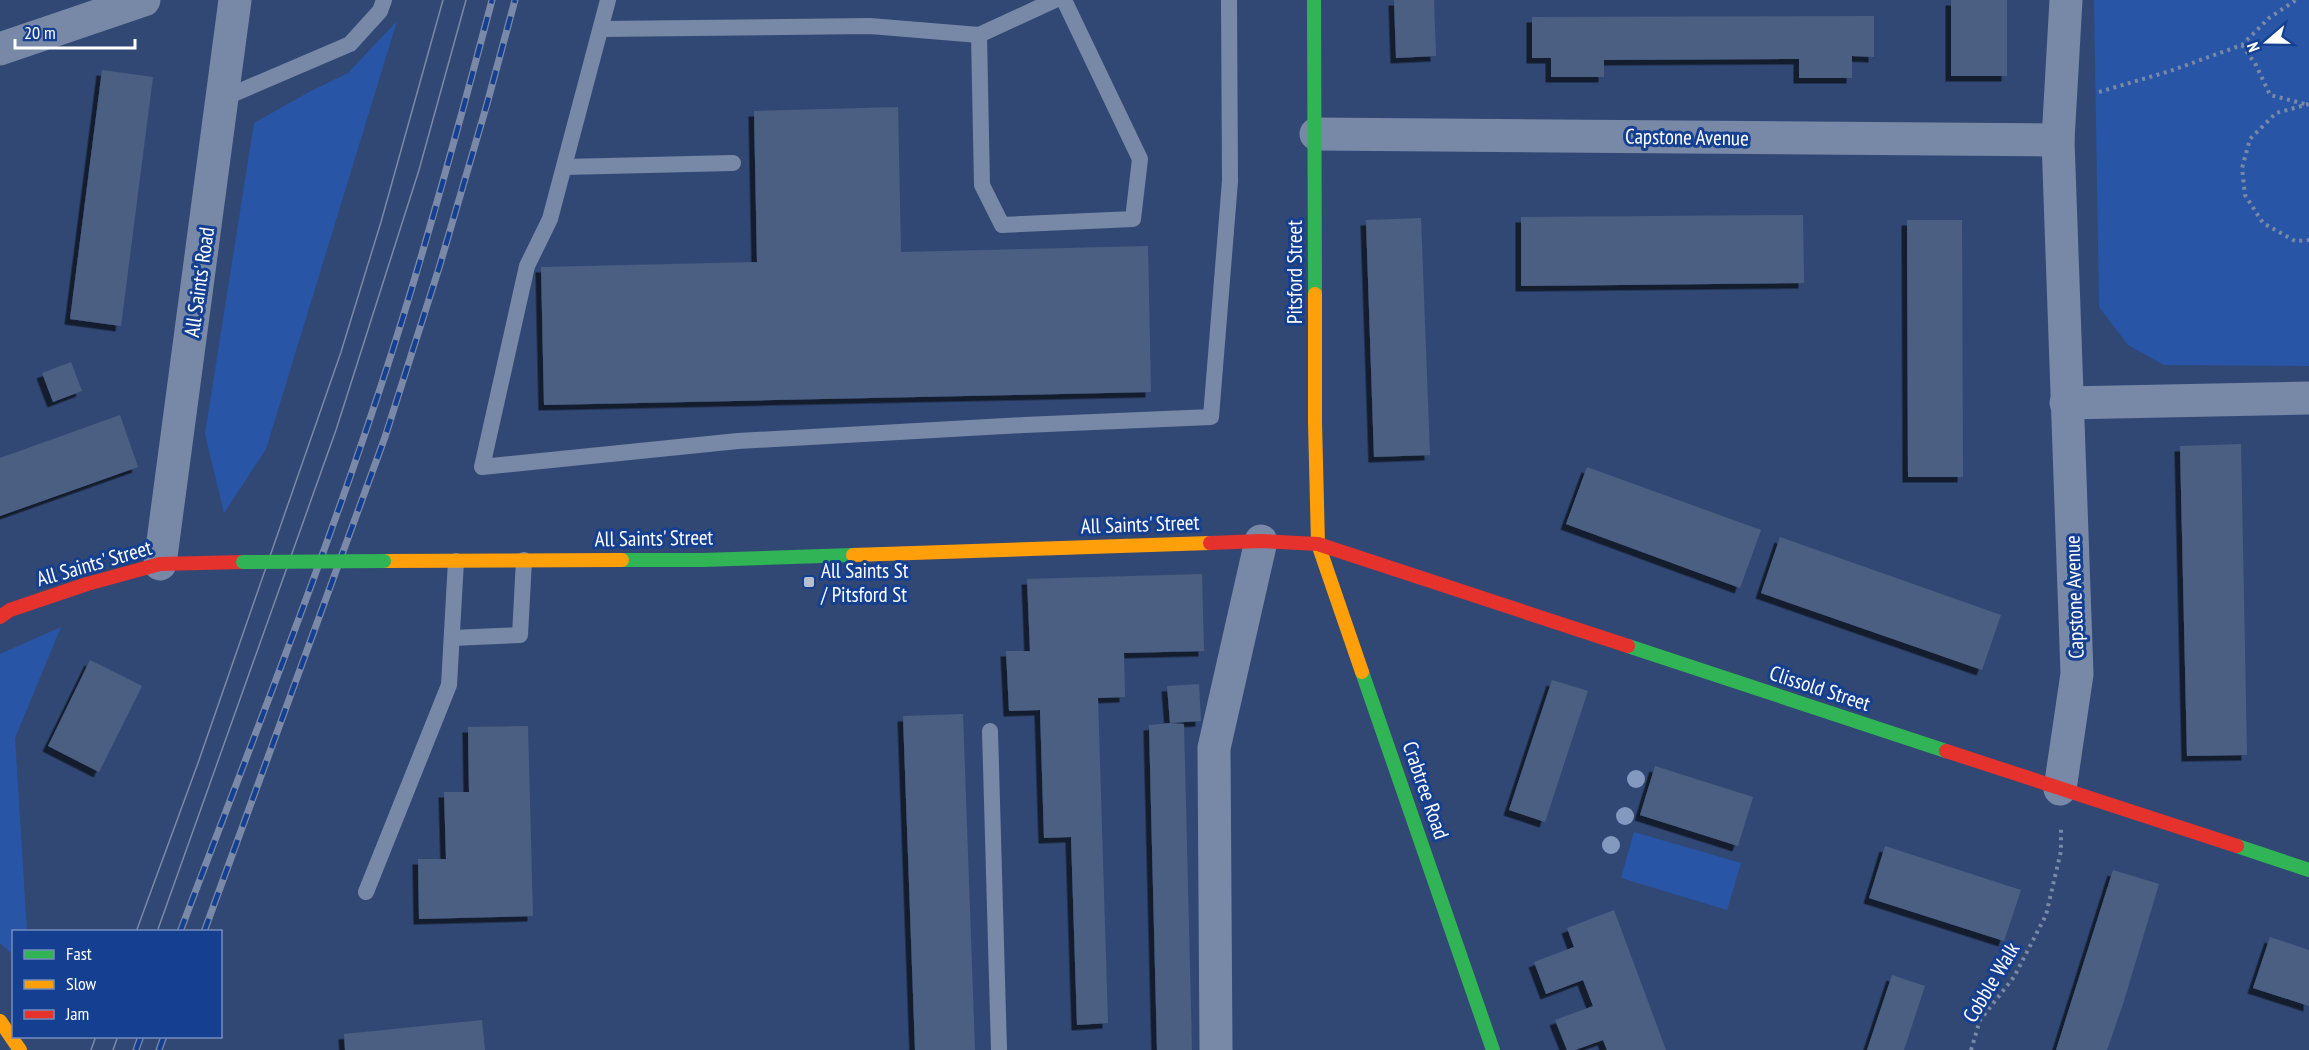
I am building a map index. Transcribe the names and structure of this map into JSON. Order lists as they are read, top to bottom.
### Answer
{
  "streets": {
    "street": [
      "Capstone Avenue",
      "Pitsford Street",
      "All Saints' Road",
      "All Saints' Street",
      "Clissold Street",
      "Crabtree Road"
    ],
    "path": ["Cobble Walk"]
  },
  "crossings": [
    ["Capstone Avenue", "Pitsford Street"],
    ["Capstone Avenue", "Clissold Street"],
    ["Capstone Avenue", "Cobble Walk"],
    ["Pitsford Street", "All Saints' Street"],
    ["Pitsford Street", "Clissold Street"],
    ["Pitsford Street", "Crabtree Road"],
    ["All Saints' Road", "All Saints' Street"],
    ["All Saints' Street", "Clissold Street"],
    ["All Saints' Street", "Crabtree Road"],
    ["Clissold Street", "Crabtree Road"],
    ["Clissold Street", "Cobble Walk"]
  ],
  "places": {
    "transit": ["All Saints St / Pitsford St"]
  },
  "legend": ["Fast", "Slow", "Jam"],
  "scale_bar": "20 m",
  "north": "left"
}
